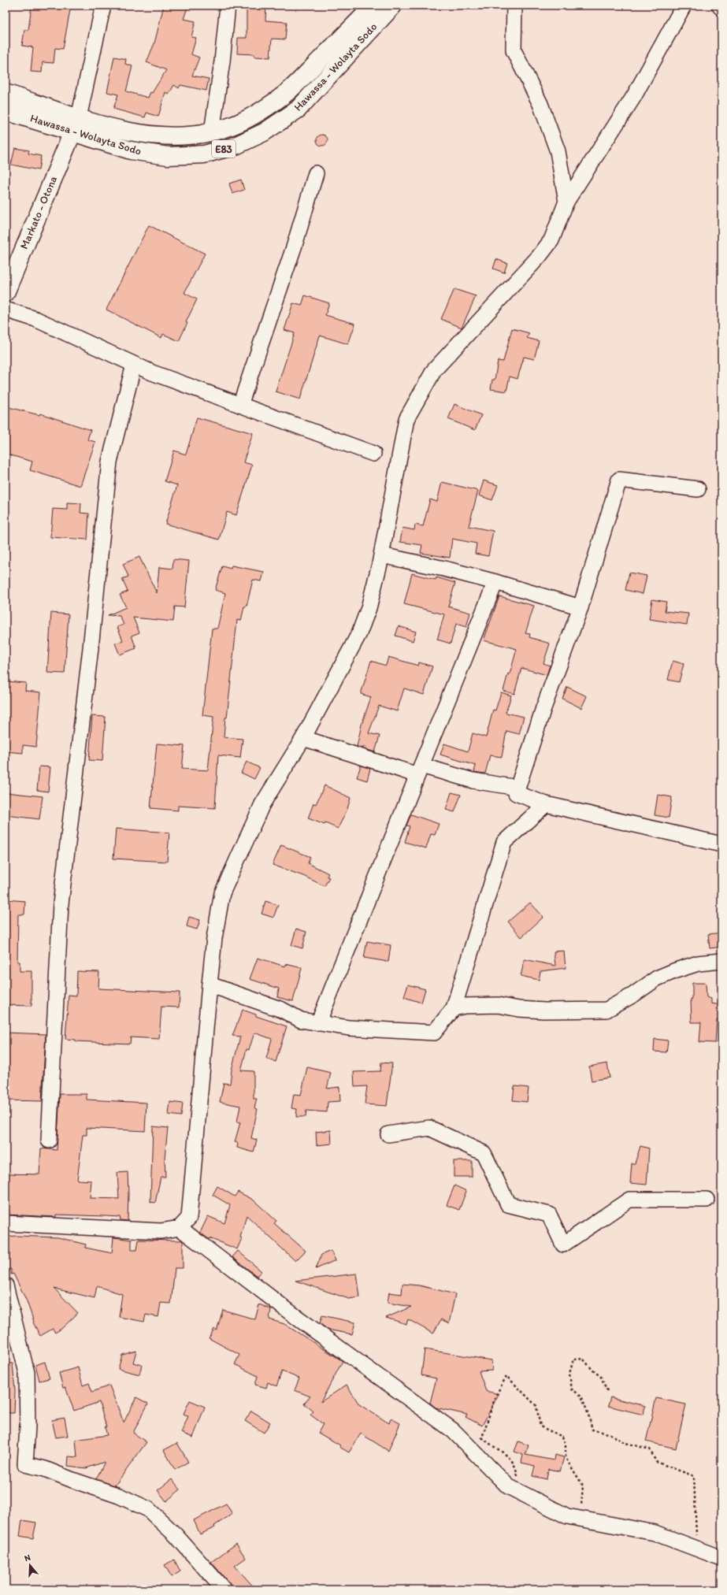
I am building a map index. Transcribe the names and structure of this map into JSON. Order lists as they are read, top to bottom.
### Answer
{
  "streets": {
    "main road": ["Hawassa - Wolayta Sodo", "E83", "Markato - Otona"]
  },
  "crossings": [
    ["Hawassa - Wolayta Sodo", "Markato - Otona"]
  ],
  "north": "top"
}
